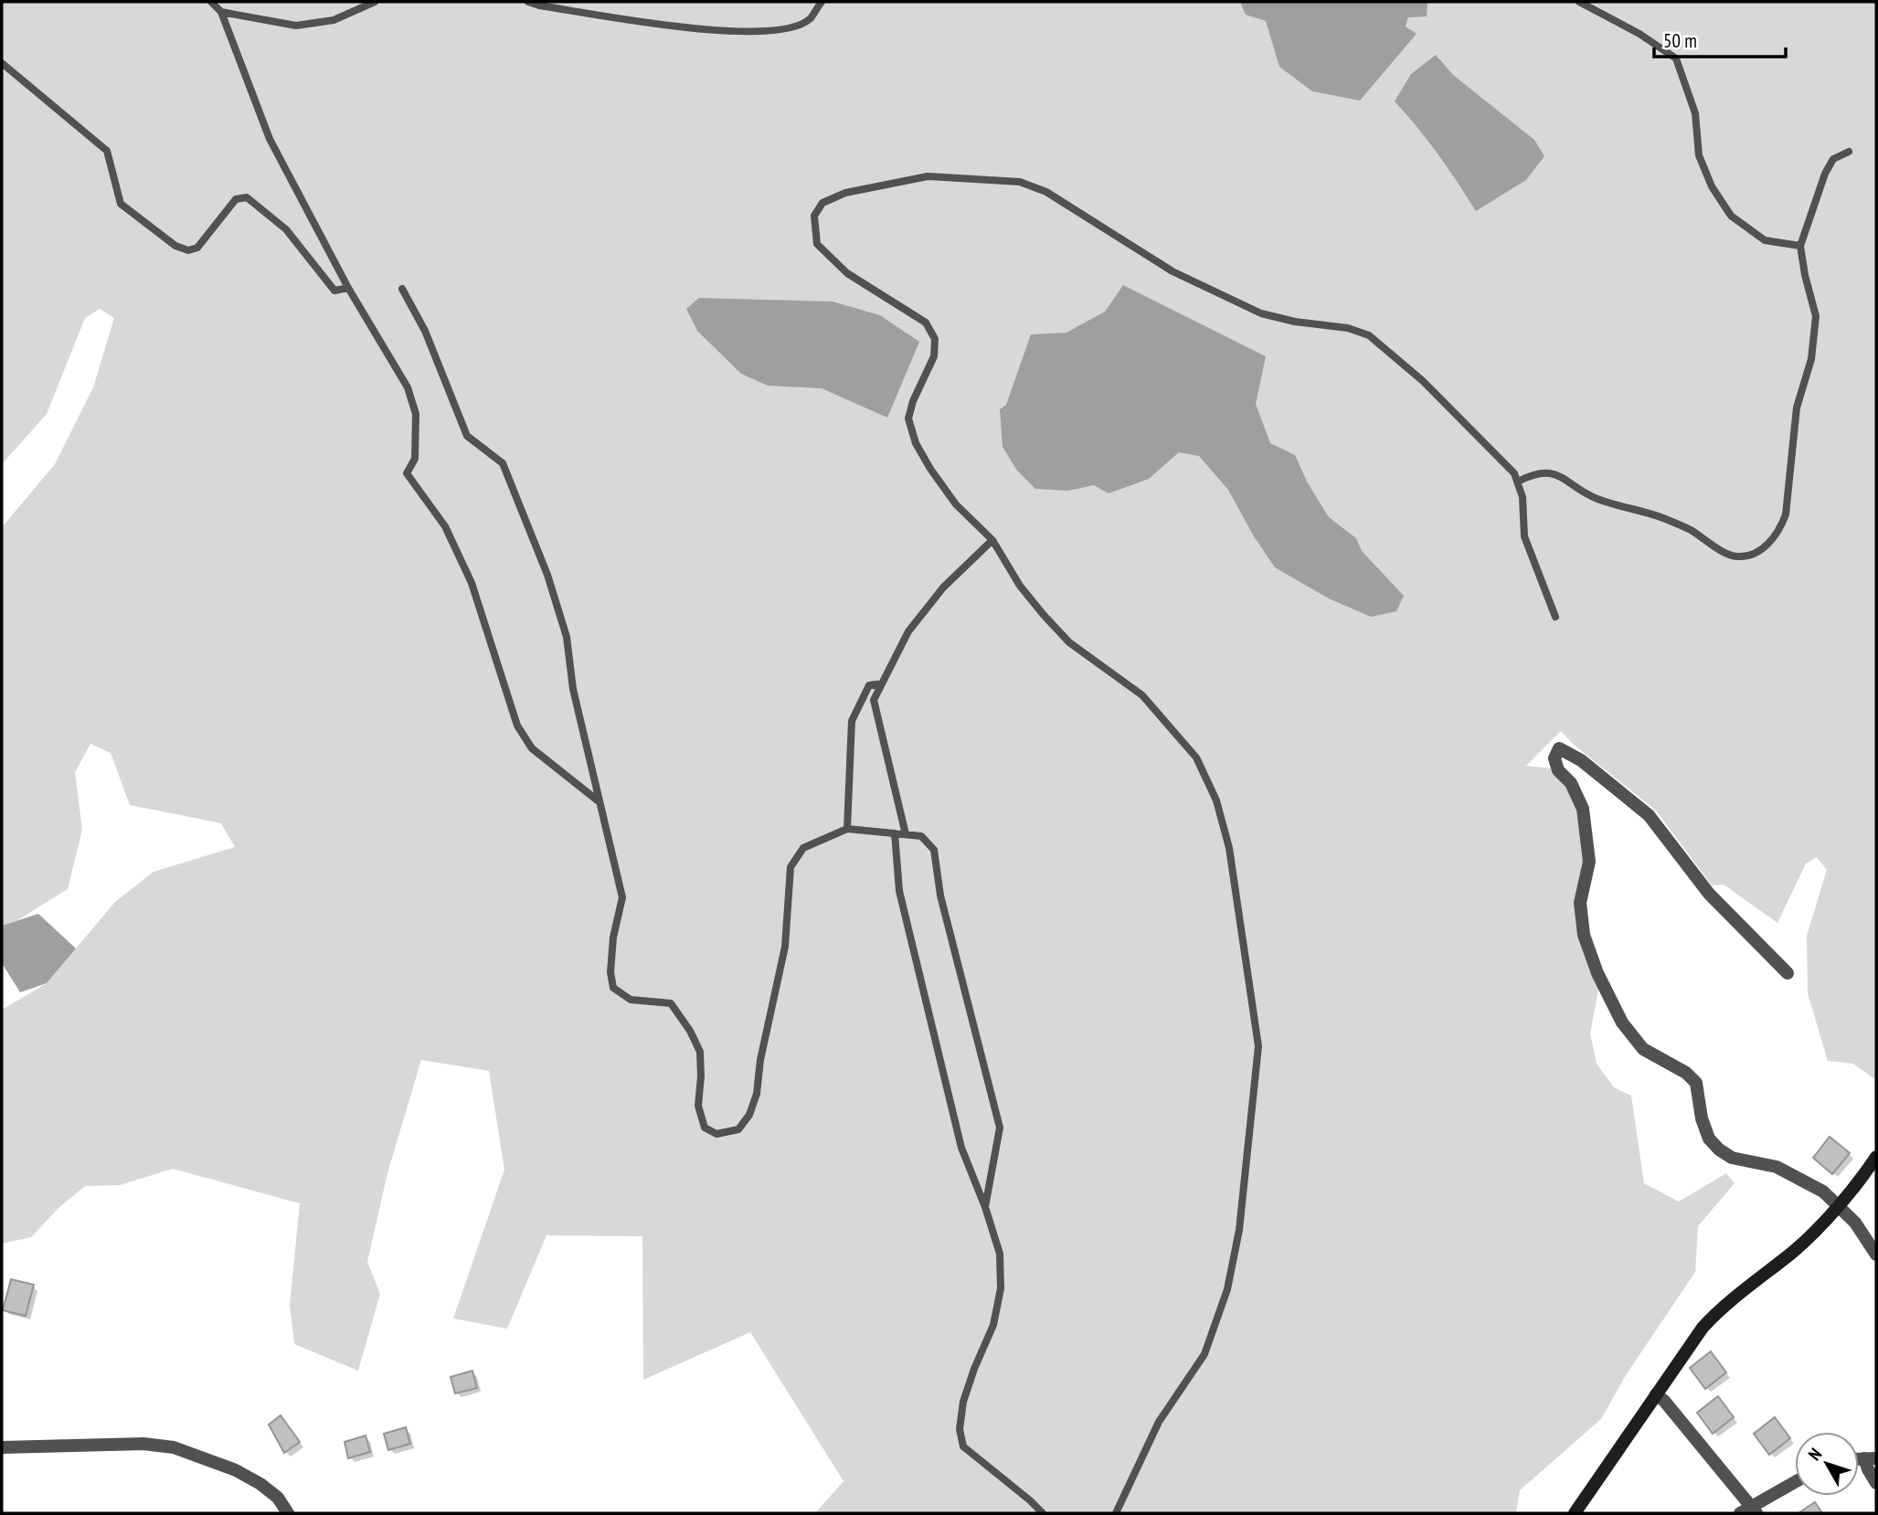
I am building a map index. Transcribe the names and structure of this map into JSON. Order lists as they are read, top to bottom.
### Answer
{
  "scale_bar": "50 m",
  "north": "top left"
}
